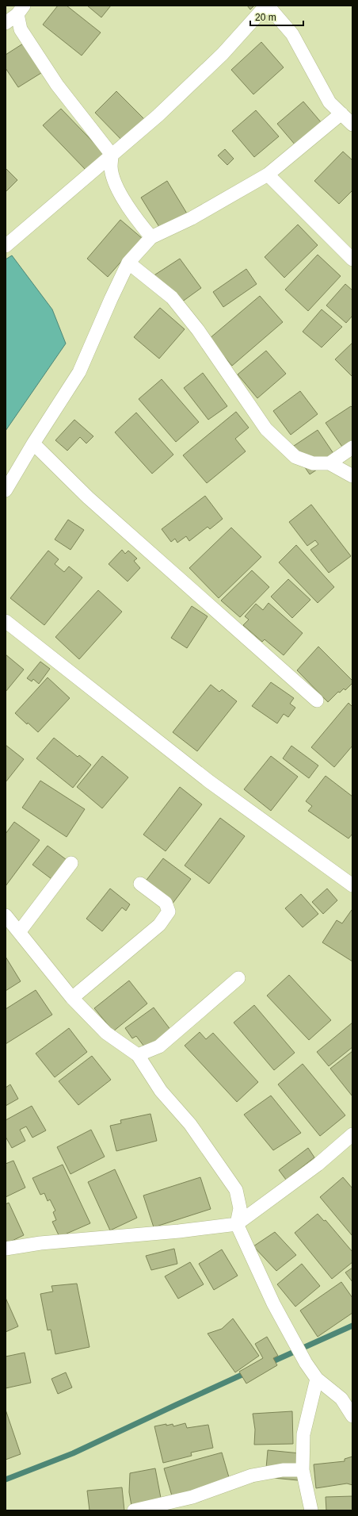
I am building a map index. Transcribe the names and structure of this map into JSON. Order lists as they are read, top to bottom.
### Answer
{
  "scale_bar": "20 m"
}
